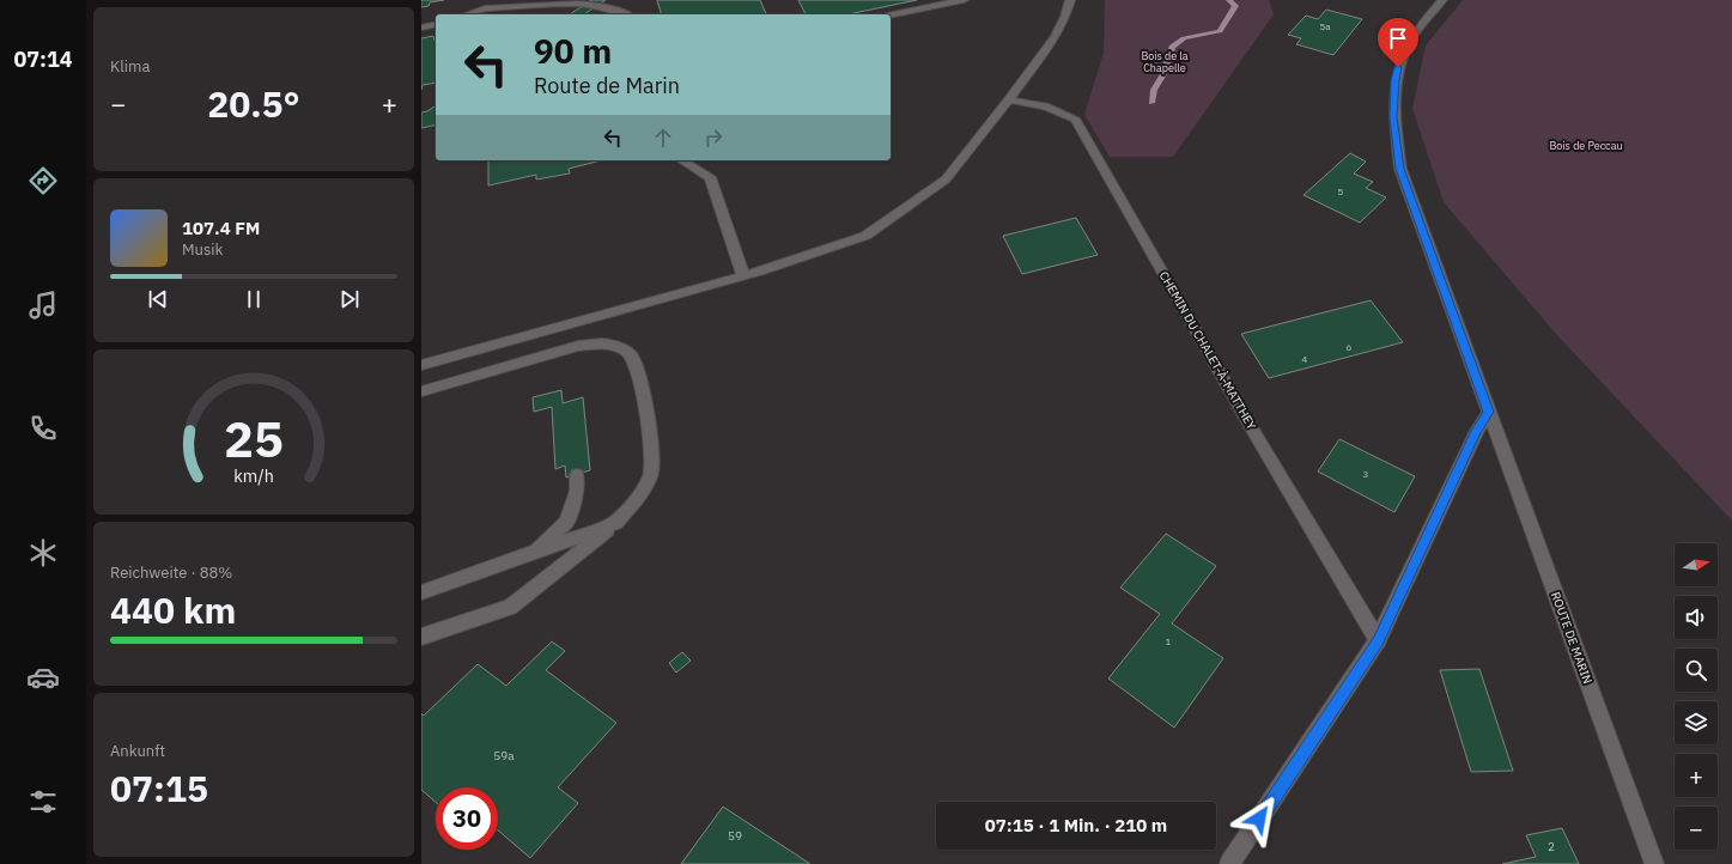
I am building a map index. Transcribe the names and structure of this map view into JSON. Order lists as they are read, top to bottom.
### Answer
{
  "streets": {
    "main road": ["CHEMIN DU CHALET-À-MATTHEY", "ROUTE DE MARIN"]
  },
  "parks": ["Bois de la Chapelle", "Bois de Peccau"],
  "house_numbers": [
    "5a",
    "5",
    "6",
    "4",
    "3",
    "1",
    "59a",
    "59",
    "2"
  ],
  "north": "right",
  "page": {
    "tabs": "07:14",
    "tile": [
      "Klima",
      ["Reichweite · 88%", "440 km"],
      ["Ankunft", "07:15"]
    ],
    "turn": ["90 m", "Route de Marin"],
    "heat": ["−", "20.5°", "+"],
    "song": ["107.4 FM", "Musik"],
    "map_buttons": ["+", "−"],
    "limit": "30",
    "trip": "07:15 · 1 Min. · 210 m",
    "gauge": ["25", "km/h"]
  }
}
